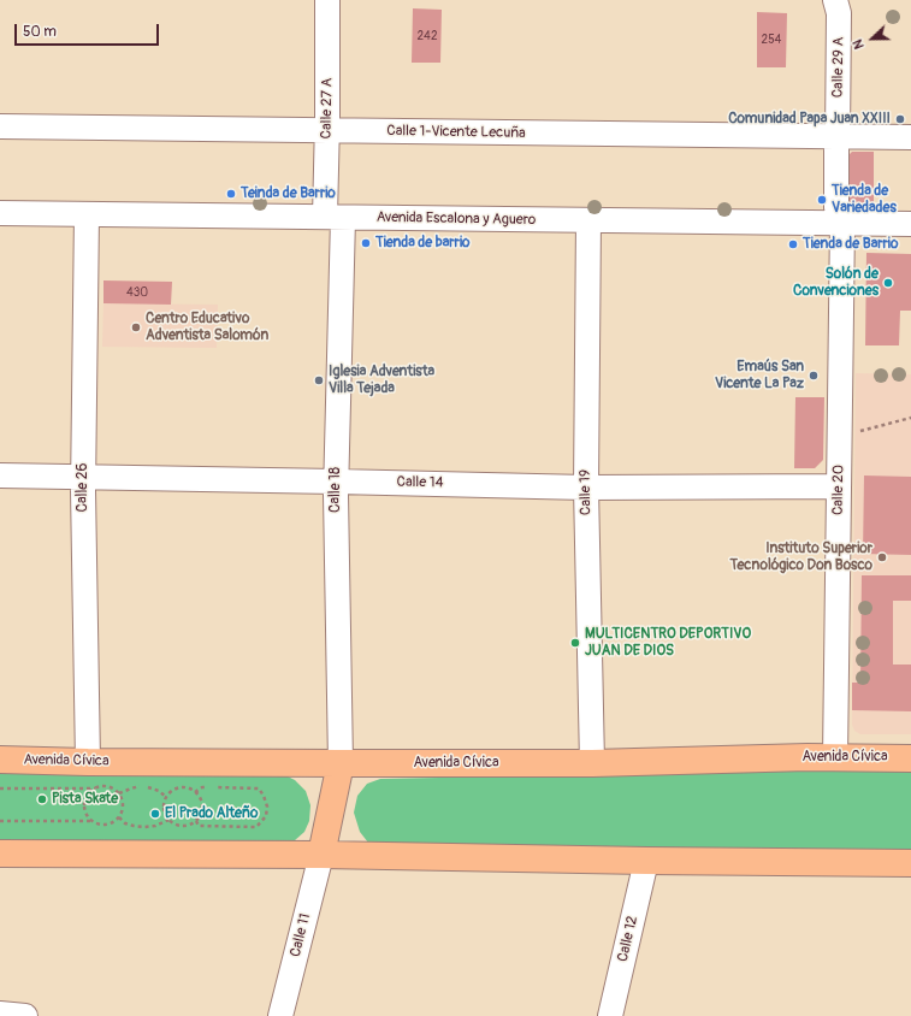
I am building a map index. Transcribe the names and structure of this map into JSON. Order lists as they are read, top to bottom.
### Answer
{
  "streets": {
    "main road": ["Avenida Cívica"],
    "street": [
      "Calle 29 A",
      "Calle 27 A",
      "Calle 1-Vicente Lecuña",
      "Avenida Escalona y Aguero",
      "Calle 14",
      "Calle 26",
      "Calle 18",
      "Calle 20",
      "Calle 19",
      "Calle 11",
      "Calle 12"
    ]
  },
  "crossings": [
    ["Calle 29 A", "Calle 1-Vicente Lecuña"],
    ["Calle 29 A", "Avenida Escalona y Aguero"],
    ["Calle 29 A", "Calle 20"],
    ["Calle 27 A", "Calle 1-Vicente Lecuña"],
    ["Calle 27 A", "Avenida Escalona y Aguero"],
    ["Calle 27 A", "Calle 18"],
    ["Avenida Escalona y Aguero", "Calle 26"],
    ["Avenida Escalona y Aguero", "Calle 18"],
    ["Avenida Escalona y Aguero", "Calle 20"],
    ["Avenida Escalona y Aguero", "Calle 19"],
    ["Calle 14", "Calle 26"],
    ["Calle 14", "Calle 18"],
    ["Calle 14", "Calle 20"],
    ["Calle 14", "Calle 19"],
    ["Calle 26", "Avenida Cívica"],
    ["Calle 18", "Avenida Cívica"],
    ["Calle 20", "Avenida Cívica"],
    ["Calle 19", "Avenida Cívica"]
  ],
  "places": [
    "Comunidad Papa Juan XXIII",
    "Teinda de Barrio",
    "Tienda de Variedades",
    "Tienda de barrio",
    "Tienda de Barrio",
    "Solón de Convenciones",
    "Centro Educativo Adventista Salomón",
    "Emaús San Vicente La Paz",
    "Iglesia Adventista Villa Tejada",
    "Instituto Superior Tecnológico Don Bosco",
    "MULTICENTRO DEPORTIVO JUAN DE DIOS",
    "Pista Skate",
    "El Prado Alteño"
  ],
  "house_numbers": ["242", "254", "430"],
  "scale_bar": "50 m",
  "north": "left"
}
